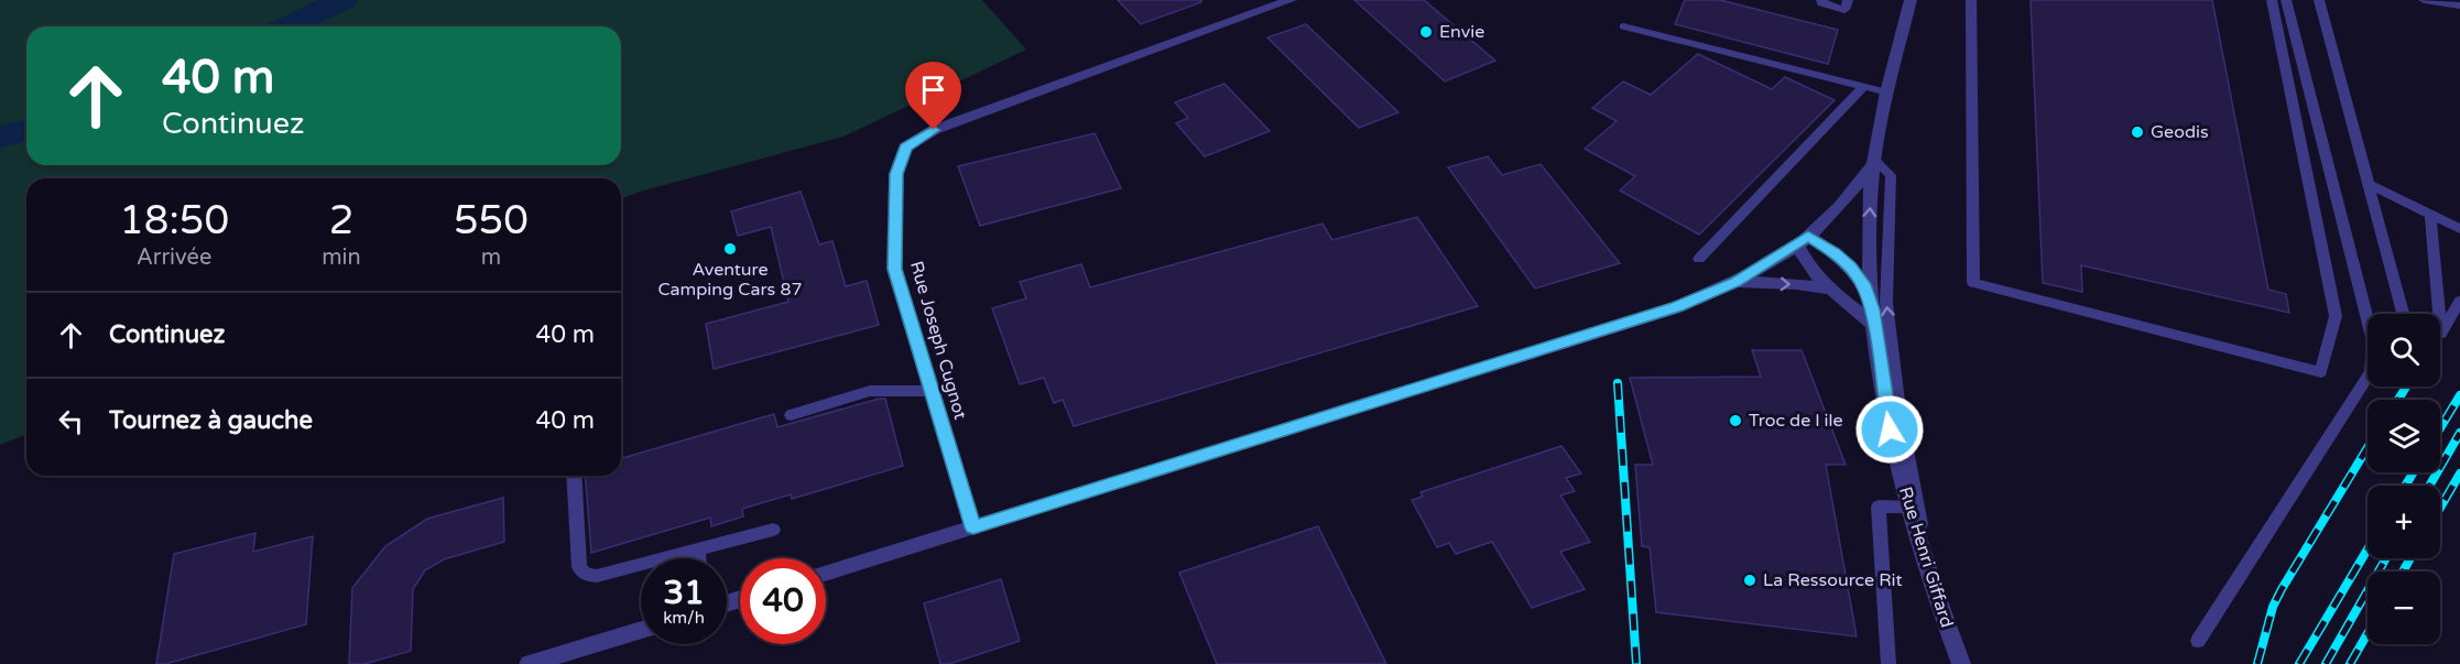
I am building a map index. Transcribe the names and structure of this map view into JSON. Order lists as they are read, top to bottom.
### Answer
{
  "streets": {
    "street": ["Rue Joseph Cugnot", "Rue Henri Giffard"]
  },
  "places": [
    "Envie",
    "Geodis",
    "Aventure Camping Cars 87",
    "Troc de l ile",
    "La Ressource Rit"
  ],
  "page": {
    "turn": ["40 m", "Continuez"],
    "eta": [
      "18:50",
      "Arrivée",
      "2",
      "min",
      "550",
      "m"
    ],
    "list": [
      {
        "name": "Continuez",
        "value": "40 m"
      },
      {
        "name": "Tournez à gauche",
        "value": "40 m"
      }
    ],
    "map_buttons": ["+", "−"],
    "speed": "31 km/h",
    "limit": "40"
  }
}
